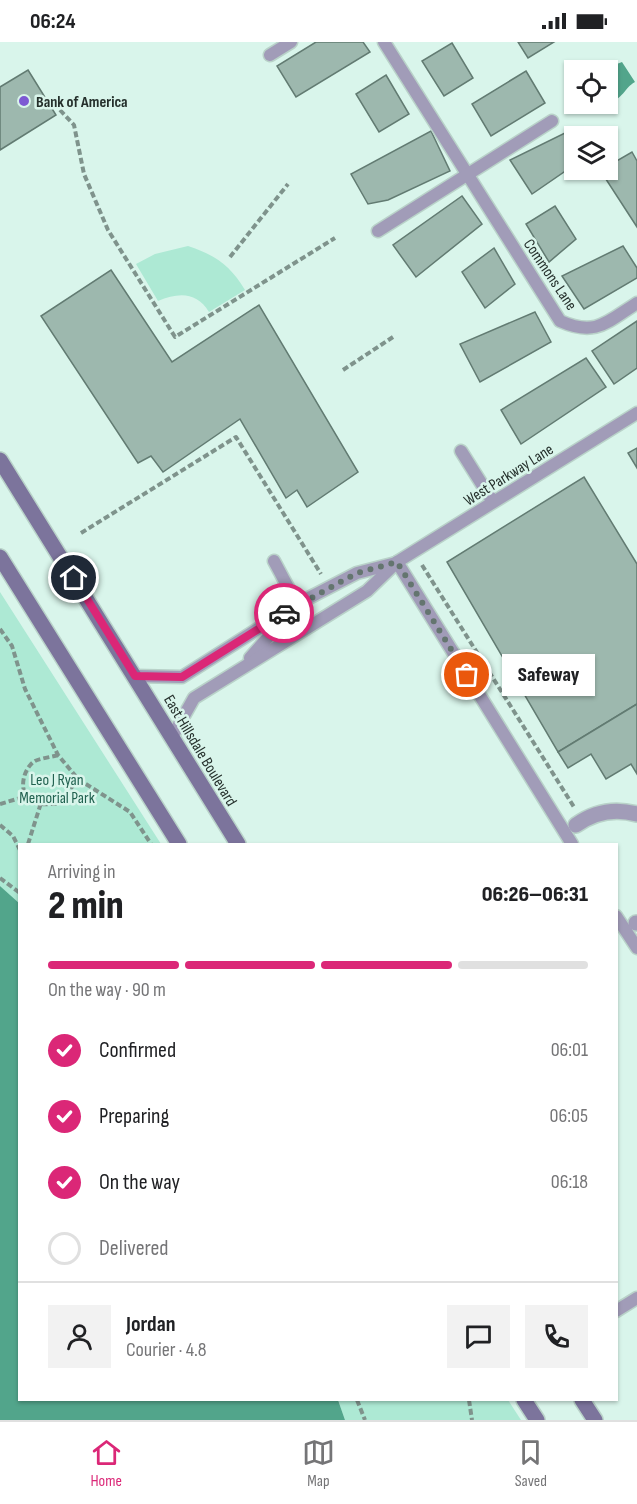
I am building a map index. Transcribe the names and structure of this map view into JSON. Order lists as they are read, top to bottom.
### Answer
{
  "streets": {
    "main road": ["East Hillsdale Boulevard"],
    "lane": ["Commons Lane", "West Parkway Lane"]
  },
  "crossings": [
    ["West Parkway Lane", "East Hillsdale Boulevard"]
  ],
  "parks": ["Leo J Ryan Memorial Park"],
  "places": ["Bank of America", "Safeway"],
  "page": {
    "status": "06:24",
    "bubble": "Safeway",
    "heading": ["2 min", "Arriving in", "06:26–06:31"],
    "panel": ["Jordan", "Courier · 4.8"],
    "bar": "On the way · 90 m",
    "list": [
      ["Confirmed", "06:01"],
      ["Preparing", "06:05"],
      ["On the way", "06:18"],
      "Delivered"
    ],
    "tabs": ["Home", "Map", "Saved"]
  }
}
